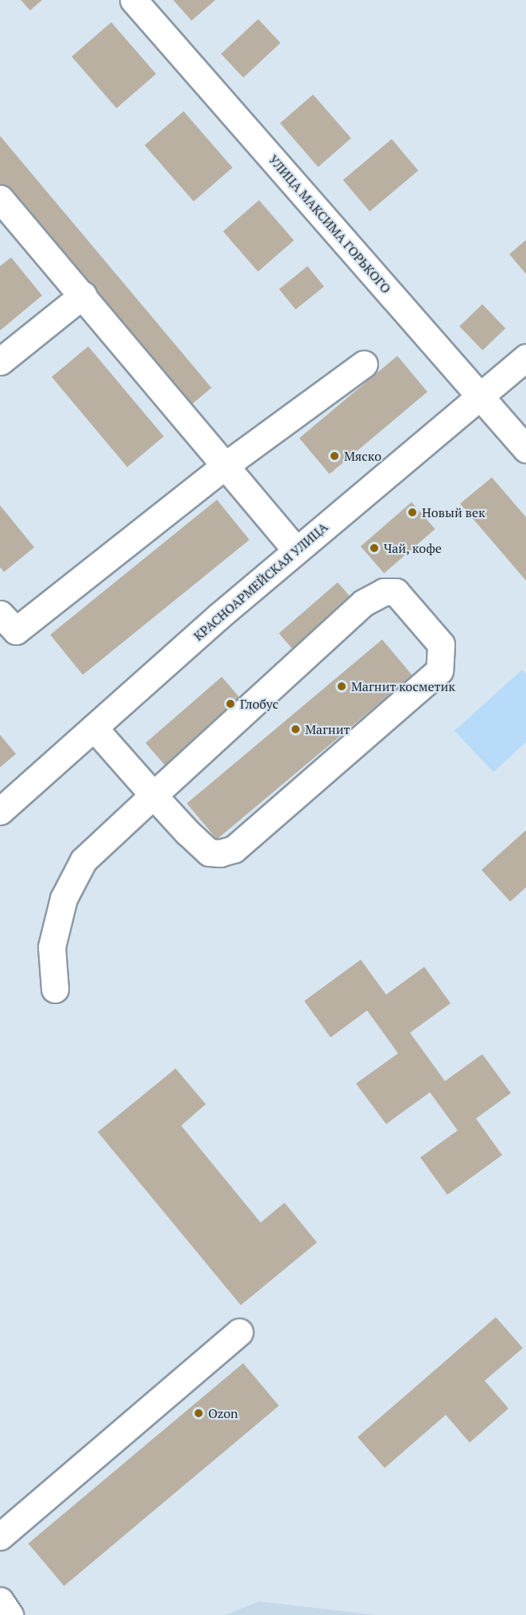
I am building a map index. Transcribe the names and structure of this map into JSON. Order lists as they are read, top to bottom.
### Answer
{
  "streets": {
    "street": ["УЛИЦА МАКСИМА ГОРЬКОГО", "КРАСНОАРМЕЙСКАЯ УЛИЦА"]
  },
  "crossings": [
    ["УЛИЦА МАКСИМА ГОРЬКОГО", "КРАСНОАРМЕЙСКАЯ УЛИЦА"]
  ],
  "places": [
    "Мяско",
    "Новый век",
    "Чай, кофе",
    "Магнит косметик",
    "Глобус",
    "Магнит",
    "Ozon"
  ]
}
